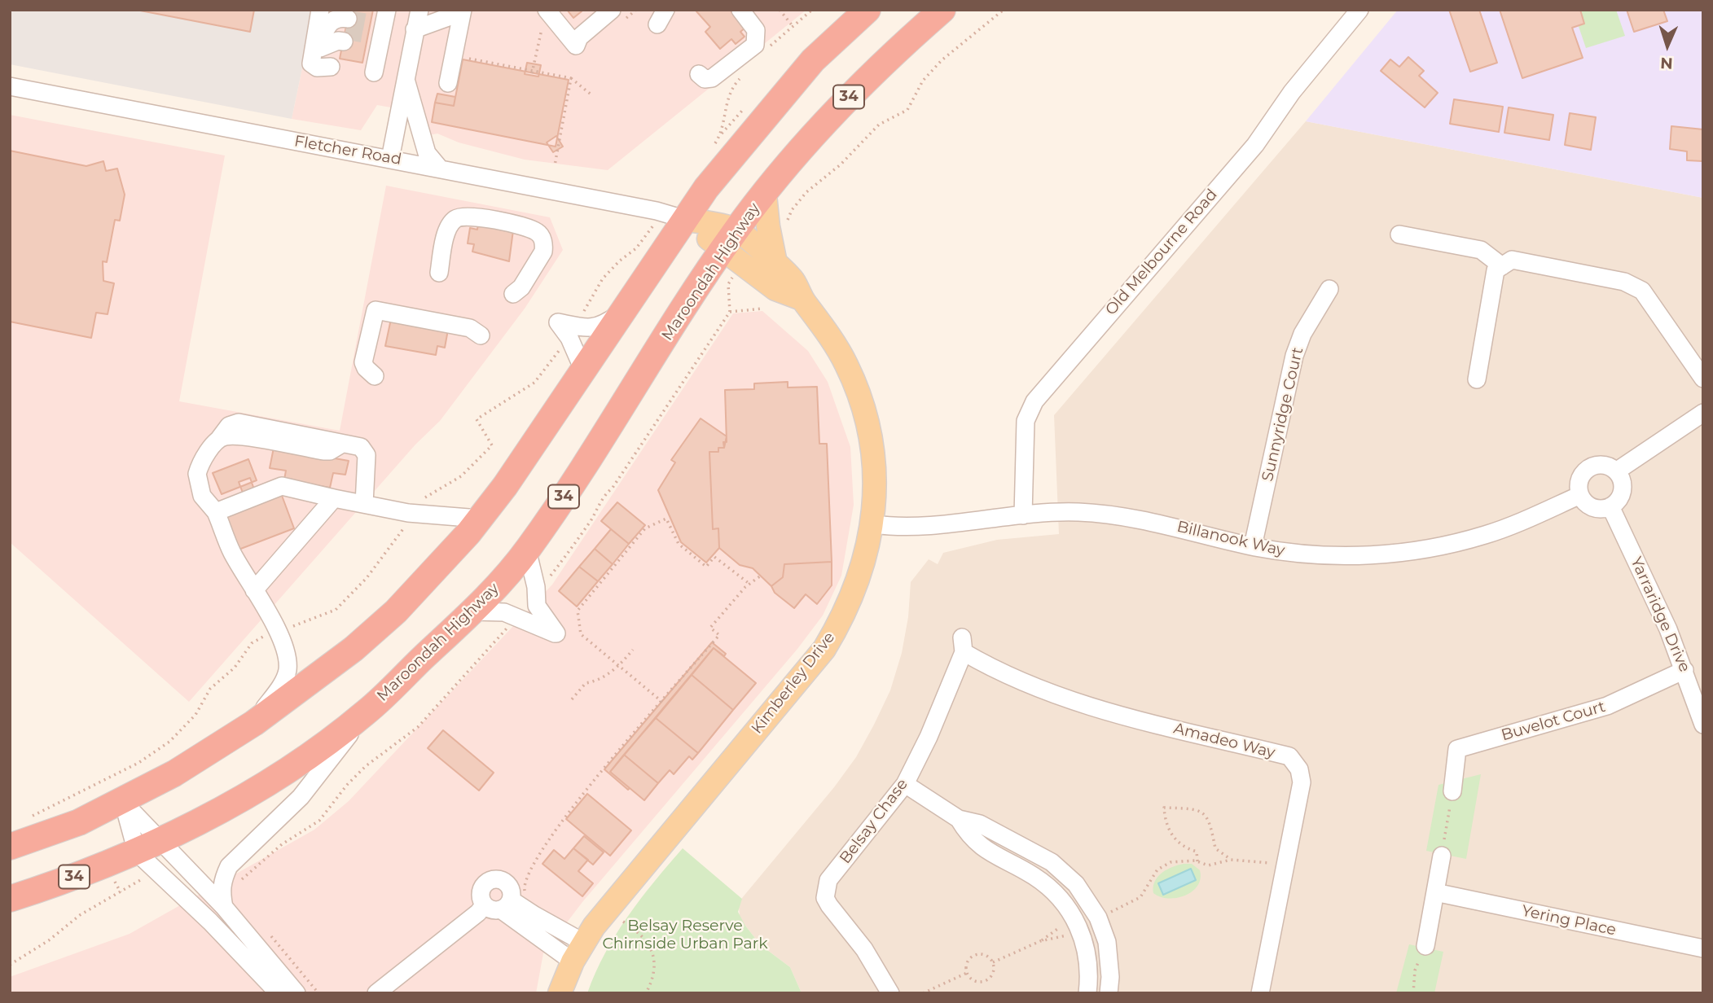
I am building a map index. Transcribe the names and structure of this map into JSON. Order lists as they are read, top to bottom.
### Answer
{
  "streets": {
    "highway": ["34", "Maroondah Highway"],
    "main road": ["Kimberley Drive"],
    "street": [
      "Fletcher Road",
      "Old Melbourne Road",
      "Sunnyridge Court",
      "Billanook Way",
      "Yarraridge Drive",
      "Buvelot Court",
      "Amadeo Way",
      "Belsay Chase",
      "Yering Place"
    ]
  },
  "crossings": [
    ["Fletcher Road", "Kimberley Drive"],
    ["Old Melbourne Road", "Billanook Way"],
    ["Maroondah Highway", "Kimberley Drive"],
    ["Sunnyridge Court", "Billanook Way"],
    ["Billanook Way", "Yarraridge Drive"],
    ["Billanook Way", "Kimberley Drive"],
    ["Yarraridge Drive", "Buvelot Court"],
    ["Amadeo Way", "Belsay Chase"]
  ],
  "parks": ["Belsay Reserve Chirnside Urban Park"],
  "north": "bottom"
}
